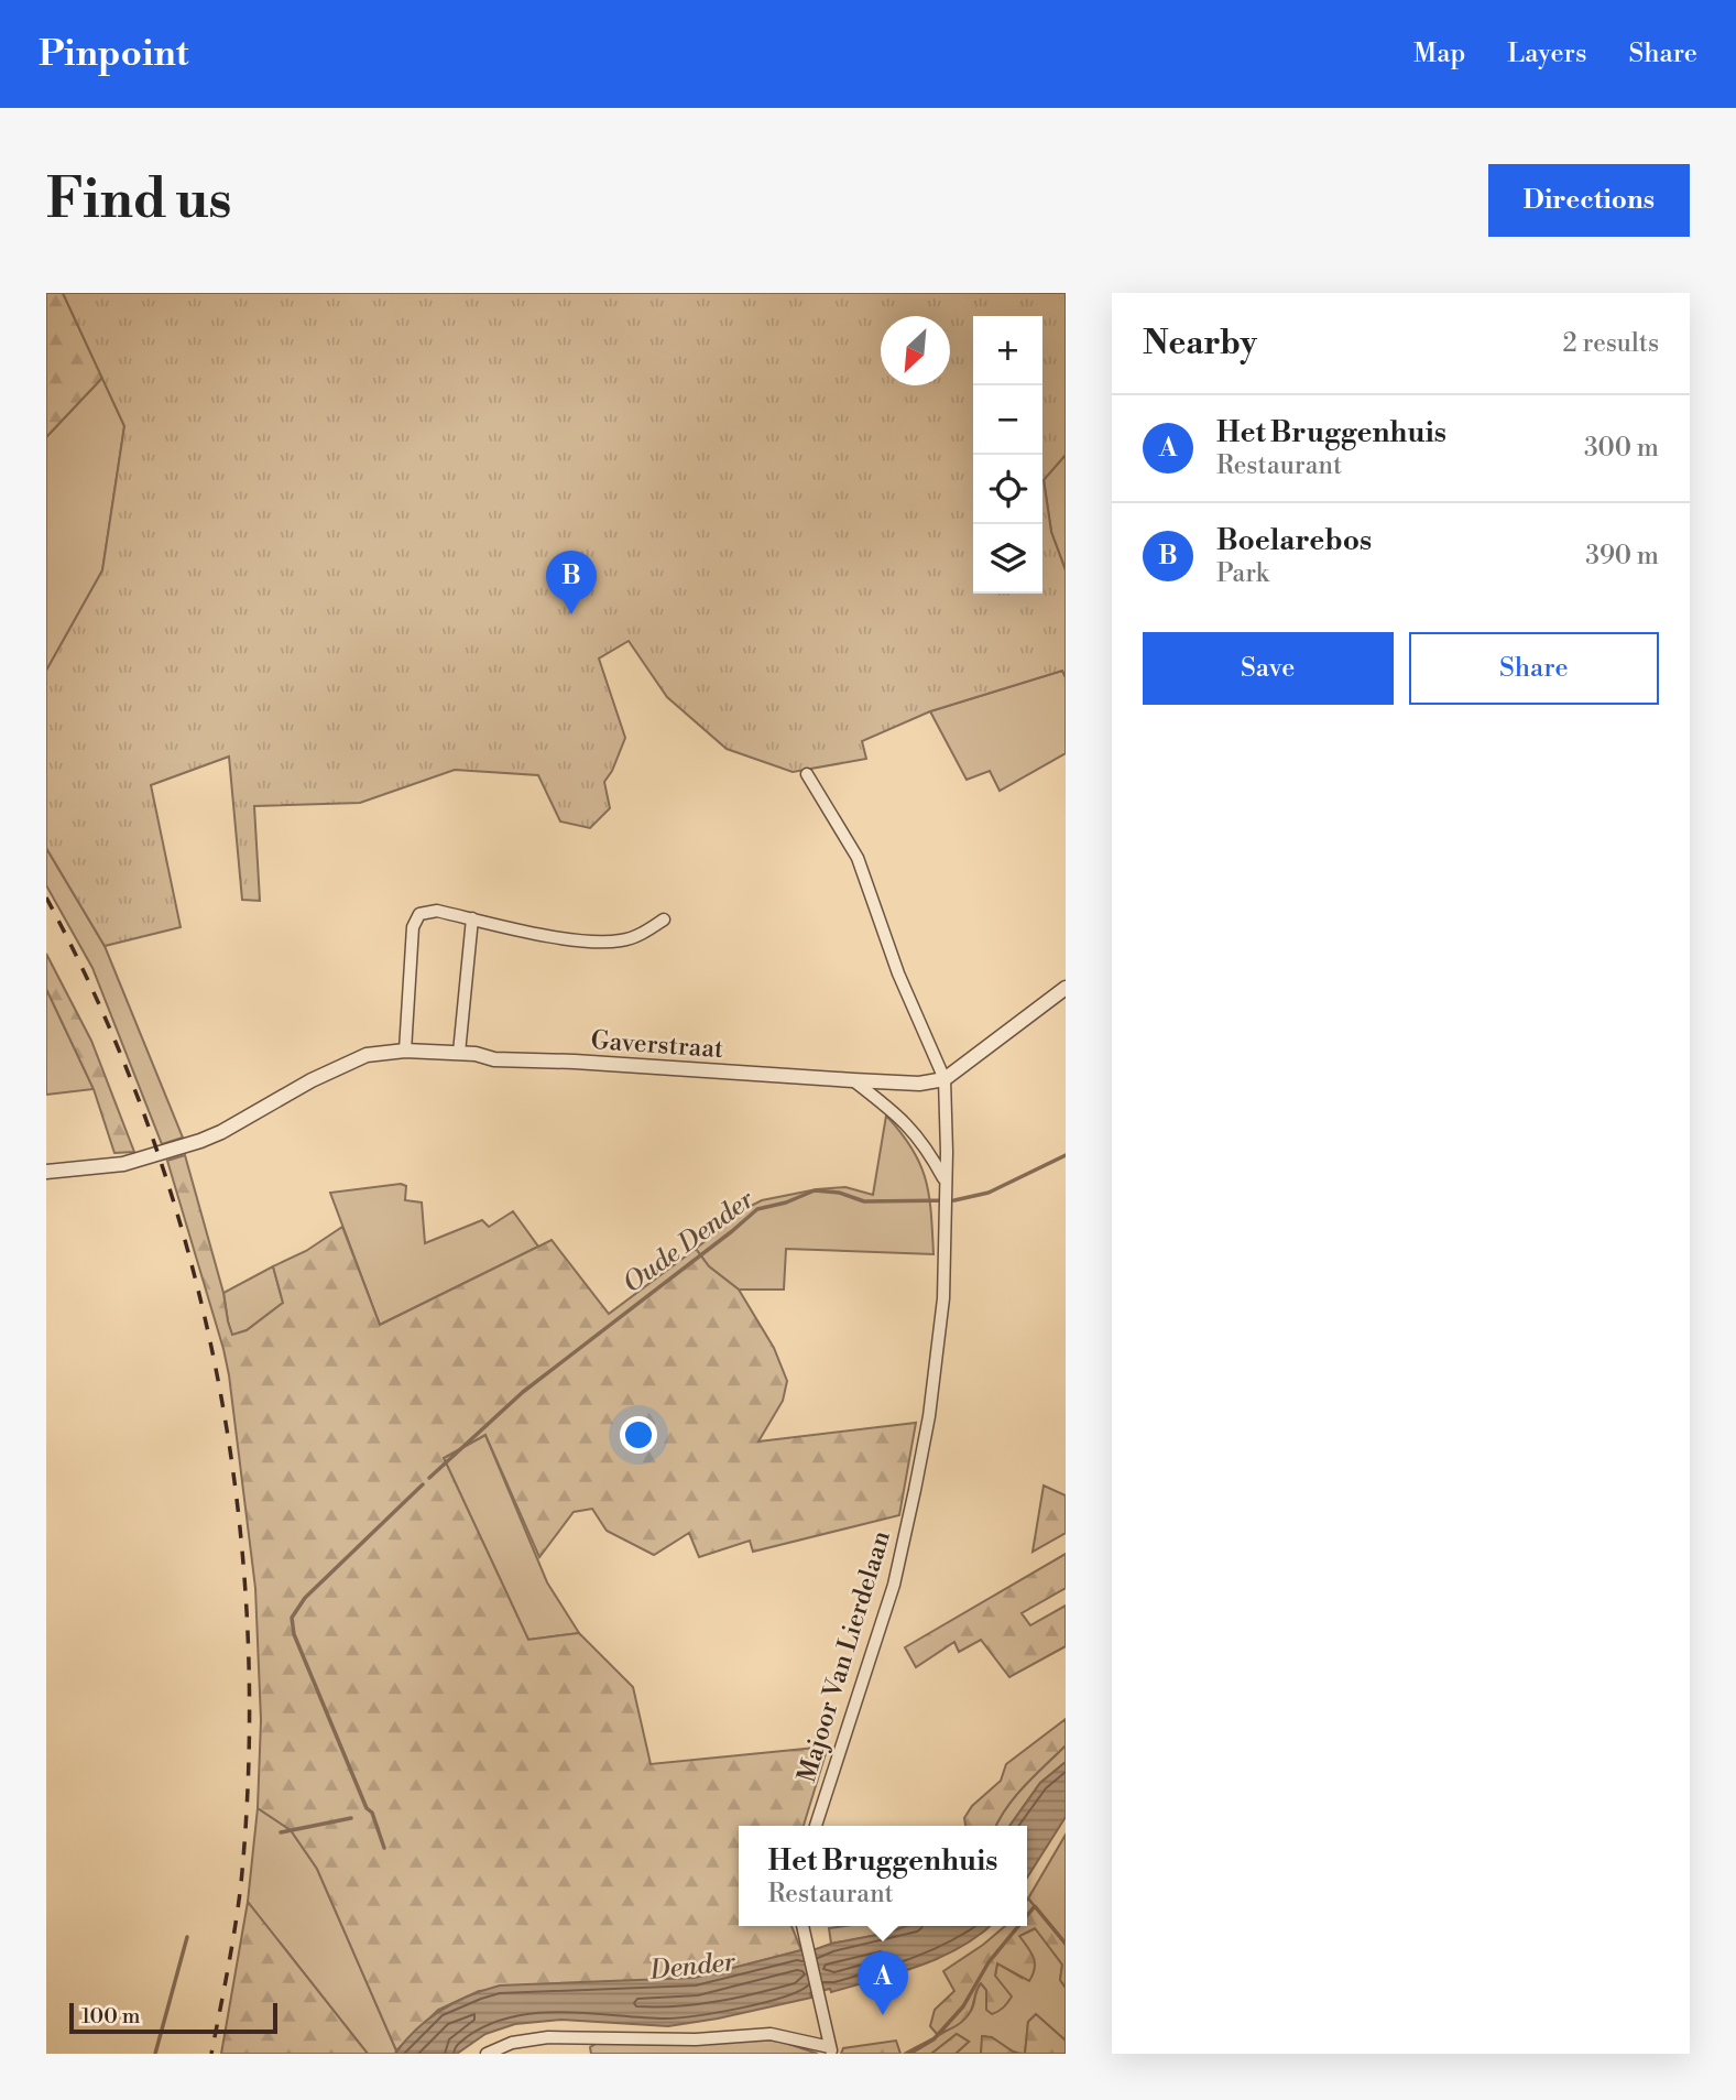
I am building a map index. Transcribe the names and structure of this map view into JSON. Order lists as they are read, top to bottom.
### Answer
{
  "streets": {
    "street": ["Gaverstraat", "Majoor Van Lierdelaan"]
  },
  "crossings": [
    ["Gaverstraat", "Majoor Van Lierdelaan"]
  ],
  "water": ["Oude Dender", "Dender"],
  "scale_bar": "100 m",
  "north": "bottom left",
  "page": {
    "header": "Pinpoint",
    "nav": ["Map", "Layers", "Share"],
    "buttons": [
      "Directions",
      ["Save", "Share"]
    ],
    "title": "Find us",
    "heading": ["Nearby", "2 results"],
    "map_buttons": ["+", "−"],
    "list": [
      {
        "mark": "A",
        "name": "Het Bruggenhuis",
        "note": "Restaurant",
        "value": "300 m"
      },
      {
        "mark": "B",
        "name": "Boelarebos",
        "note": "Park",
        "value": "390 m"
      }
    ],
    "pins": ["B", "A"],
    "popup": ["Het Bruggenhuis", "Restaurant"],
    "scale": "100 m"
  }
}
